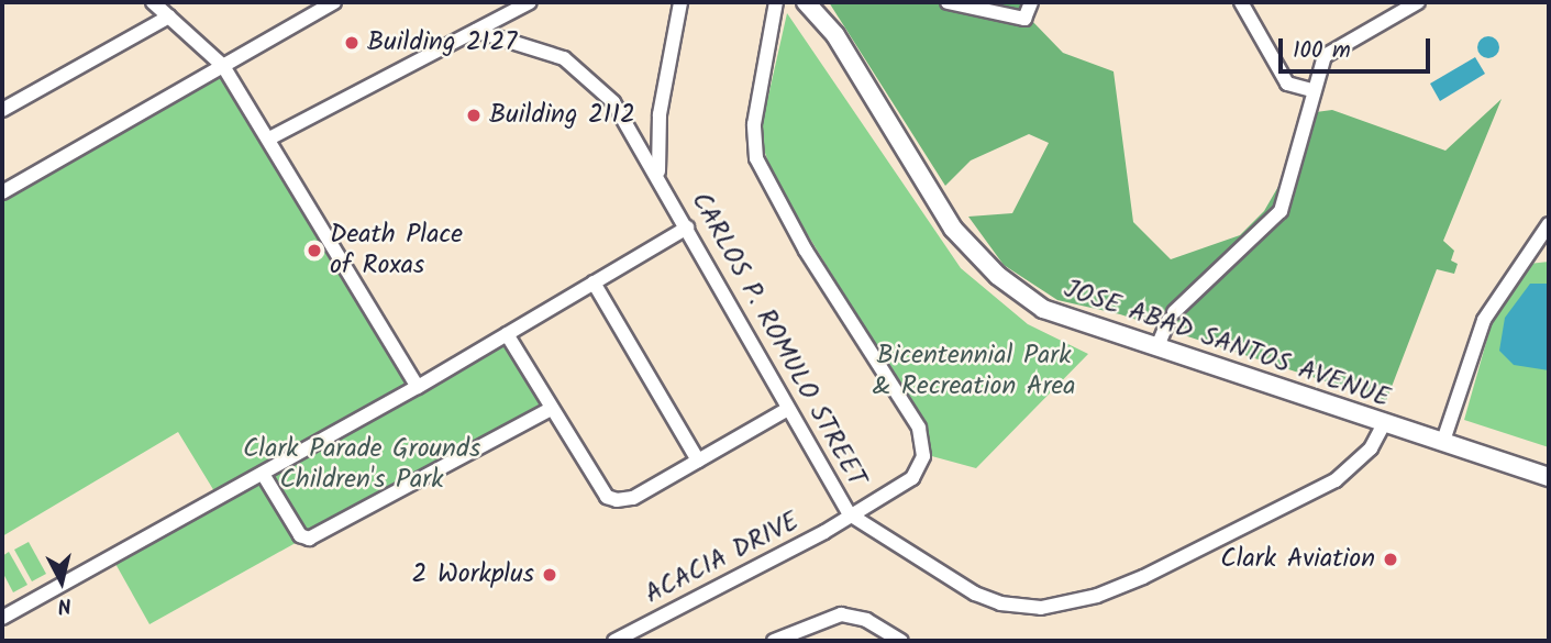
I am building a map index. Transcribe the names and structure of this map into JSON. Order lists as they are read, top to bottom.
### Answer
{
  "streets": {
    "main road": ["JOSE ABAD SANTOS AVENUE"],
    "street": ["CARLOS P. ROMULO STREET", "ACACIA DRIVE"]
  },
  "crossings": [
    ["CARLOS P. ROMULO STREET", "JOSE ABAD SANTOS AVENUE"],
    ["CARLOS P. ROMULO STREET", "ACACIA DRIVE"]
  ],
  "parks": ["Bicentennial Park & Recreation Area", "Clark Parade Grounds Children's Park"],
  "places": [
    "Building 2127",
    "Building 2112",
    "Death Place of Roxas",
    "Clark Aviation",
    "2 Workplus"
  ],
  "scale_bar": "100 m",
  "north": "bottom"
}
